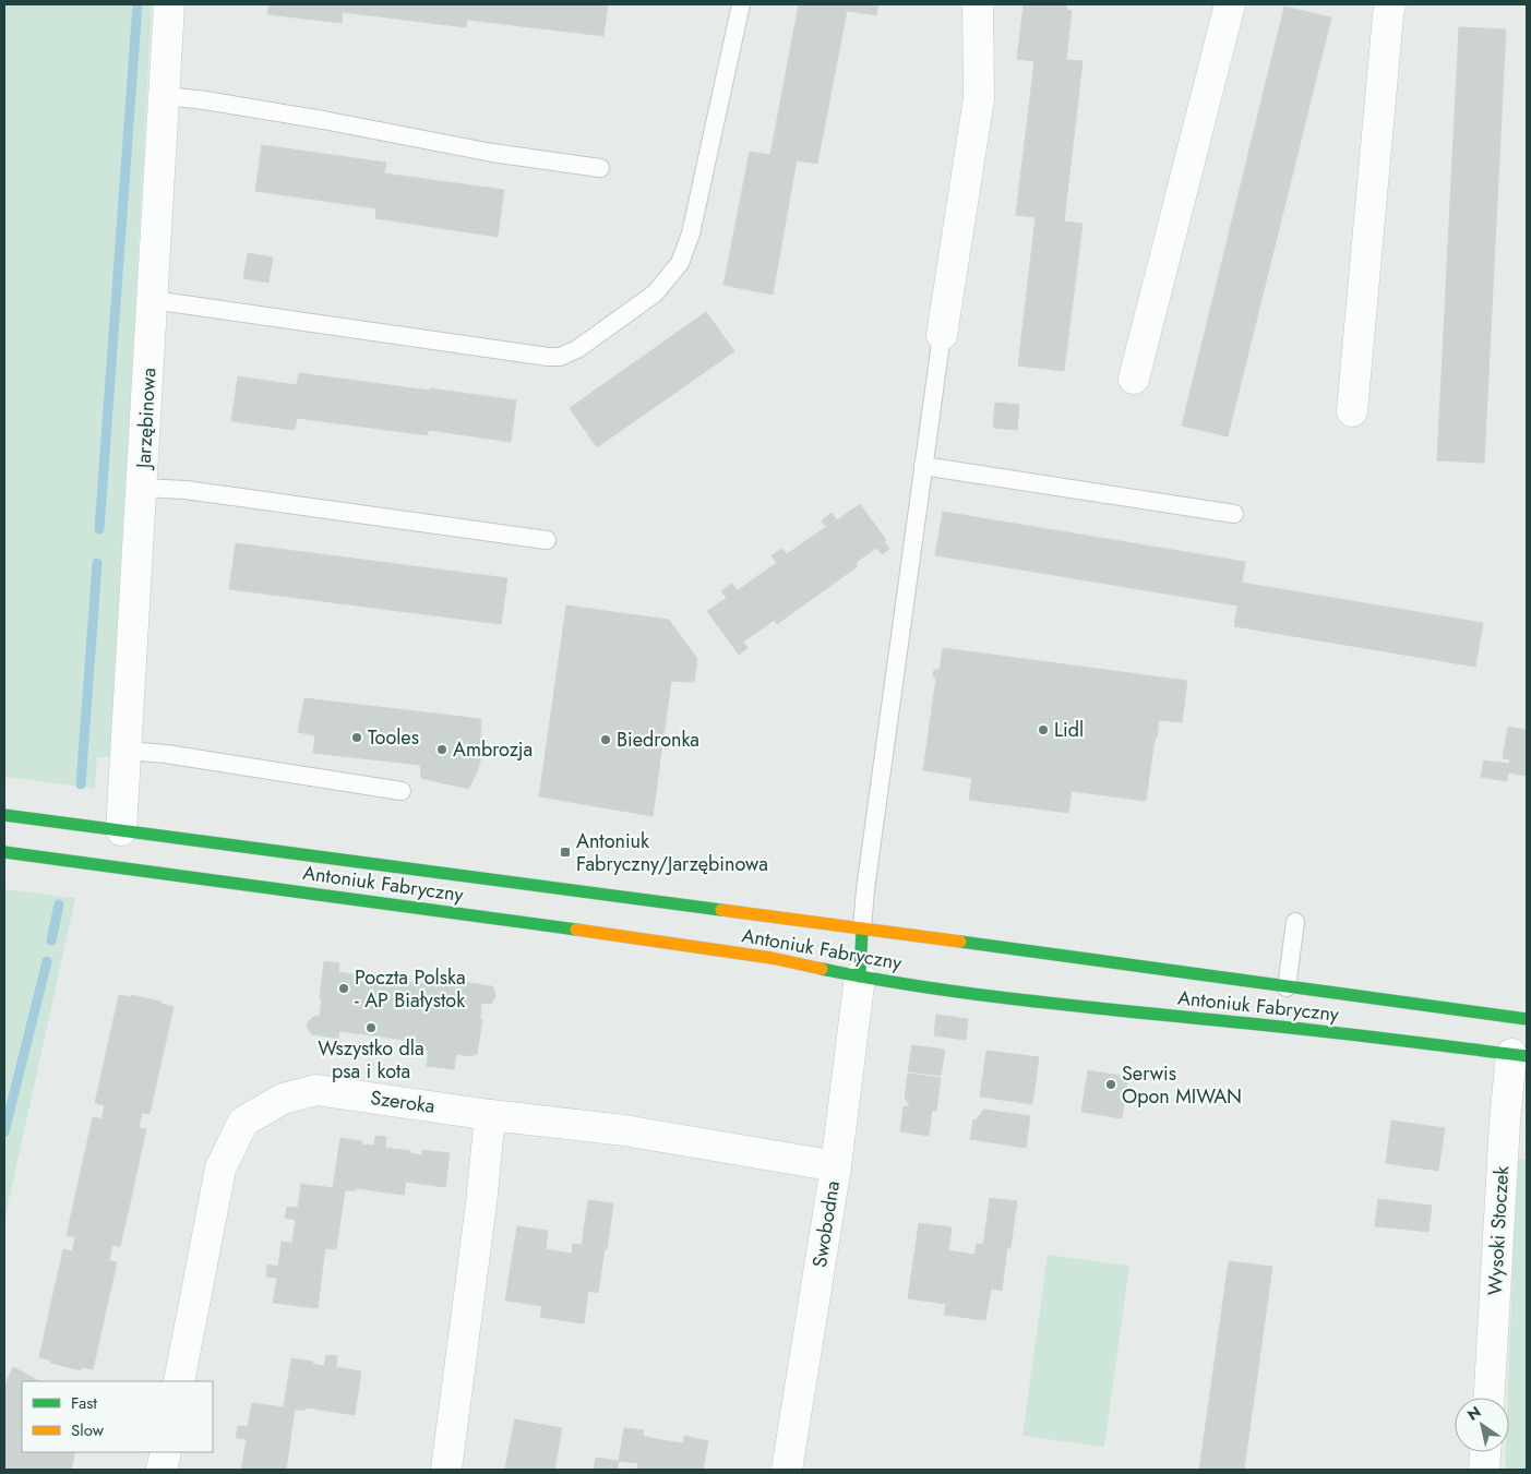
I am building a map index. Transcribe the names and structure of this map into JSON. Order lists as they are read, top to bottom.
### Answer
{
  "streets": {
    "main road": ["Antoniuk Fabryczny"],
    "street": [
      "Jarzębinowa",
      "Szeroka",
      "Swobodna",
      "Wysoki Stoczek"
    ]
  },
  "crossings": [
    ["Jarzębinowa", "Antoniuk Fabryczny"],
    ["Antoniuk Fabryczny", "Swobodna"],
    ["Antoniuk Fabryczny", "Wysoki Stoczek"],
    ["Szeroka", "Swobodna"]
  ],
  "places": {
    "other": [
      "Lidl",
      "Tooles",
      "Biedronka",
      "Ambrozja",
      "Poczta Polska - AP Białystok",
      "Wszystko dla psa i kota",
      "Serwis Opon MIWAN"
    ],
    "transit": ["Antoniuk Fabryczny/Jarzębinowa"]
  },
  "legend": ["Fast", "Slow"],
  "north": "top left"
}
